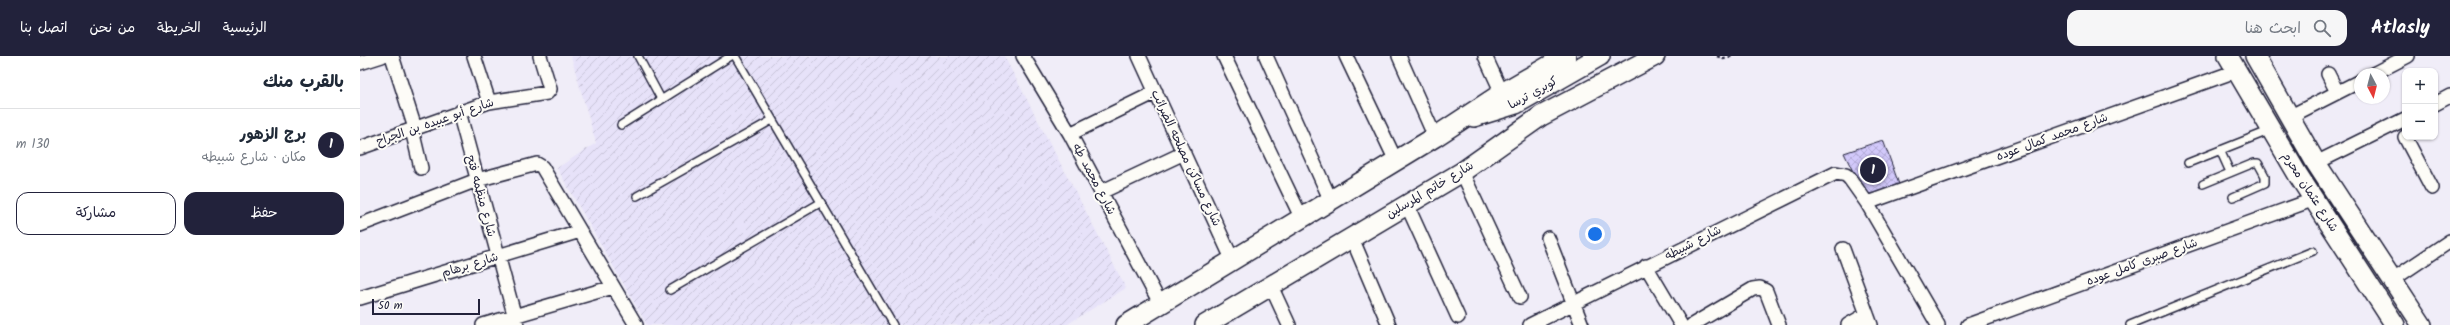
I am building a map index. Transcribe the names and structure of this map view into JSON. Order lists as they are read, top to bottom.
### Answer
{
  "streets": {
    "main road": ["كوبري ترسا", "شارع خاتم المرسلين", "شارع عثمان محرم"],
    "street": [
      "شارع أبو عبيده بن الجراح",
      "شارع محمد كمال عوده",
      "شارع مساكن مصلحه الضرائب",
      "شارع محمد طه",
      "شارع منظمه فتح",
      "شارع شبيطه",
      "شارع صبرى كامل عوده",
      "شارع برهام"
    ]
  },
  "crossings": [
    ["كوبري ترسا", "شارع خاتم المرسلين"],
    ["شارع أبو عبيده بن الجراح", "شارع منظمه فتح"],
    ["شارع محمد كمال عوده", "شارع عثمان محرم"],
    ["شارع محمد كمال عوده", "شارع شبيطه"],
    ["شارع عثمان محرم", "شارع صبرى كامل عوده"],
    ["شارع منظمه فتح", "شارع برهام"]
  ],
  "scale_bar": "50 m",
  "north": "bottom",
  "page": {
    "header": "Atlasly",
    "search": "ابحث هنا",
    "nav": [
      "الرئيسية",
      "الخريطة",
      "من نحن",
      "اتصل بنا"
    ],
    "heading": "بالقرب منك",
    "map_buttons": ["+", "−"],
    "list": [
      {
        "mark": "1",
        "name": "برج الزهور",
        "note": "مكان · شارع شبيطه",
        "value": "130 m"
      }
    ],
    "pins": "1",
    "buttons": ["حفظ", "مشاركة"],
    "scale": "50 m"
  }
}
